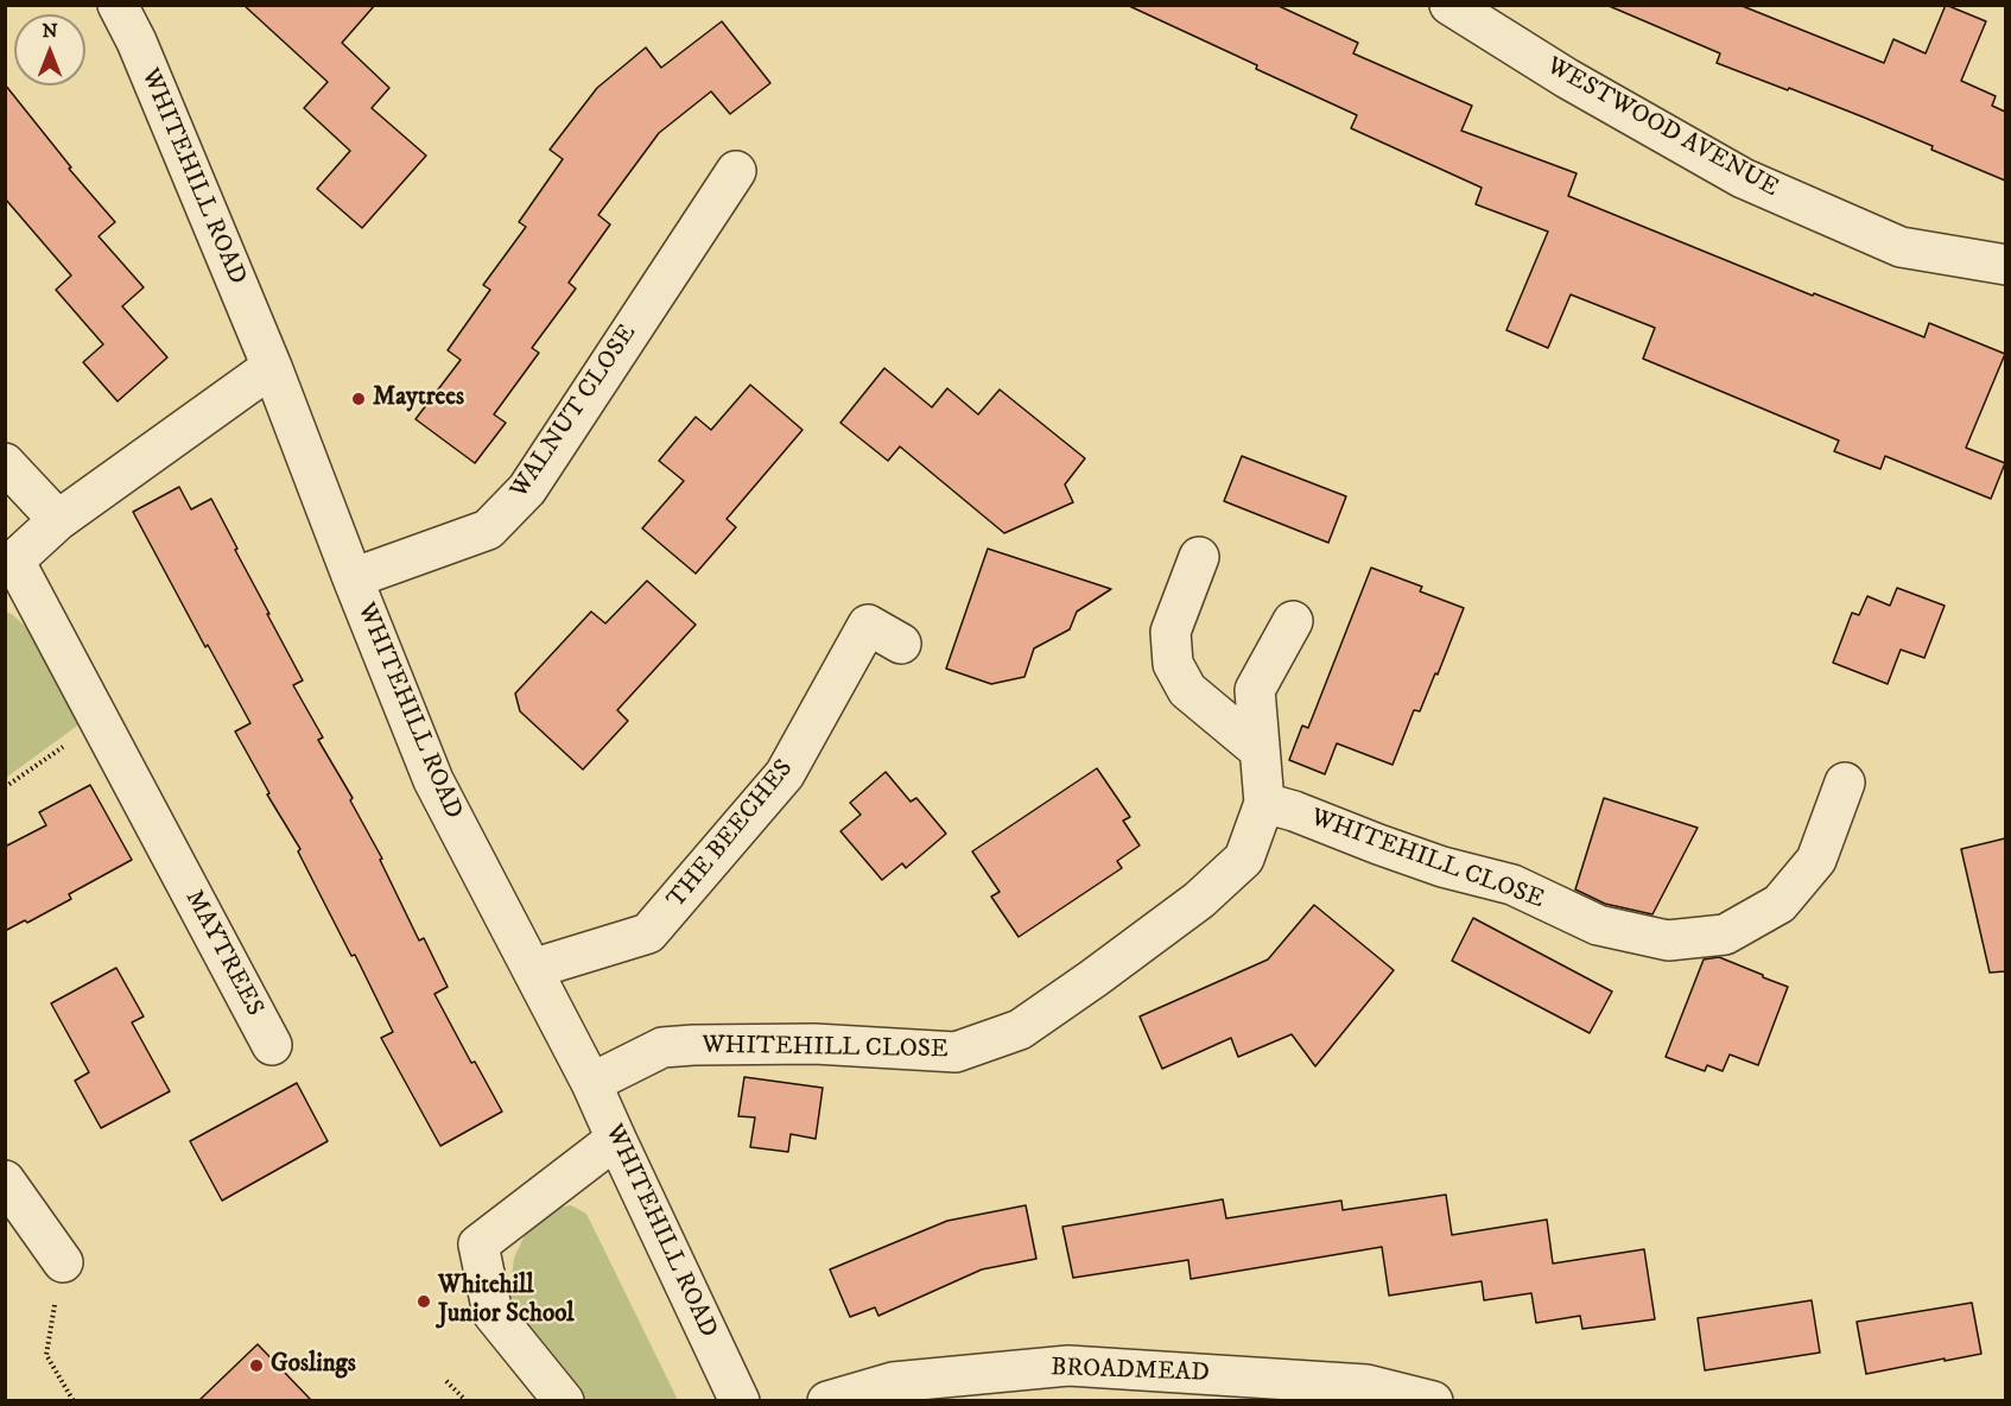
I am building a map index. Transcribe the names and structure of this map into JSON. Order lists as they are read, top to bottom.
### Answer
{
  "streets": {
    "street": [
      "WESTWOOD AVENUE",
      "WHITEHILL ROAD",
      "WALNUT CLOSE",
      "THE BEECHES",
      "WHITEHILL CLOSE",
      "MAYTREES",
      "BROADMEAD"
    ]
  },
  "crossings": [
    ["WHITEHILL ROAD", "WALNUT CLOSE"],
    ["WHITEHILL ROAD", "THE BEECHES"],
    ["WHITEHILL ROAD", "WHITEHILL CLOSE"],
    ["WHITEHILL ROAD", "MAYTREES"]
  ],
  "places": ["Maytrees", "Whitehill Junior School", "Goslings"],
  "north": "top"
}
